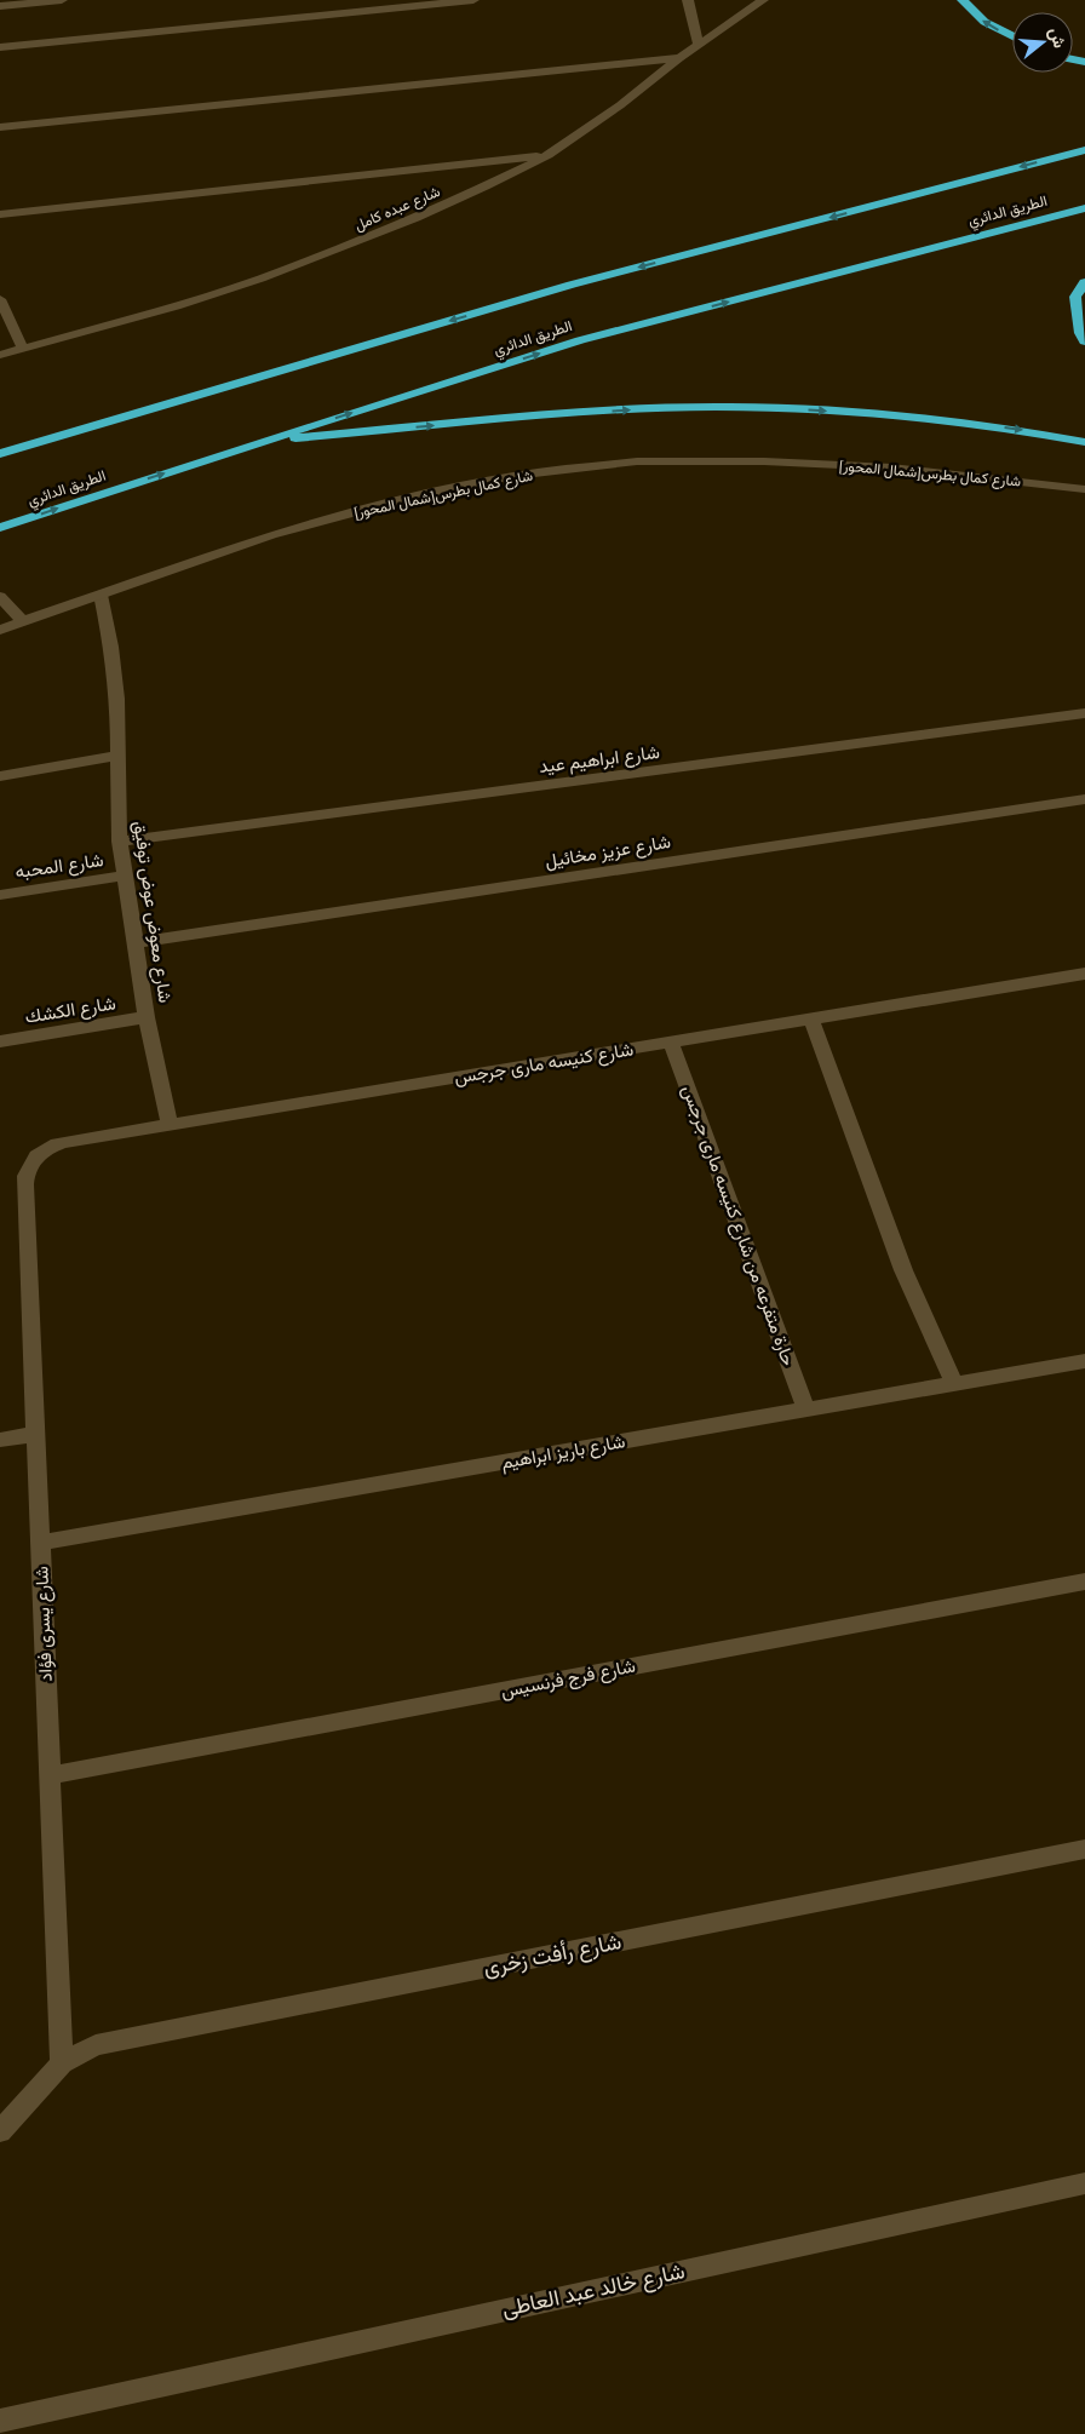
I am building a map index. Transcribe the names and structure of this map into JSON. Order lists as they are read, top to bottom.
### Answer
{
  "streets": {
    "highway": ["الطريق الدائري"],
    "street": [
      "شارع عبده كامل",
      "شارع كمال بطرس[شمال المحور]",
      "شارع ابراهيم عيد",
      "شارع عزيز مخائيل",
      "شارع المحبه",
      "شارع معوض عوض توفيق",
      "شارع الكشك",
      "شارع كنيسه مارى جرجس",
      "حارة متفرعه من شارع كنيسه مارى جرجس",
      "شارع باريز ابراهيم",
      "شارع يسرى فؤاد",
      "شارع فرج فرنسيس",
      "شارع رأفت زخرى",
      "شارع خالد عبد العاطى"
    ]
  },
  "crossings": [
    ["شارع كمال بطرس[شمال المحور]", "شارع معوض عوض توفيق"],
    ["شارع ابراهيم عيد", "شارع معوض عوض توفيق"],
    ["شارع عزيز مخائيل", "شارع معوض عوض توفيق"],
    ["شارع المحبه", "شارع معوض عوض توفيق"],
    ["شارع معوض عوض توفيق", "شارع الكشك"],
    ["شارع معوض عوض توفيق", "شارع كنيسه مارى جرجس"],
    ["شارع كنيسه مارى جرجس", "حارة متفرعه من شارع كنيسه مارى جرجس"],
    ["شارع كنيسه مارى جرجس", "شارع يسرى فؤاد"],
    ["حارة متفرعه من شارع كنيسه مارى جرجس", "شارع باريز ابراهيم"],
    ["شارع باريز ابراهيم", "شارع يسرى فؤاد"],
    ["شارع يسرى فؤاد", "شارع فرج فرنسيس"],
    ["شارع يسرى فؤاد", "شارع رأفت زخرى"]
  ],
  "north": "right"
}
